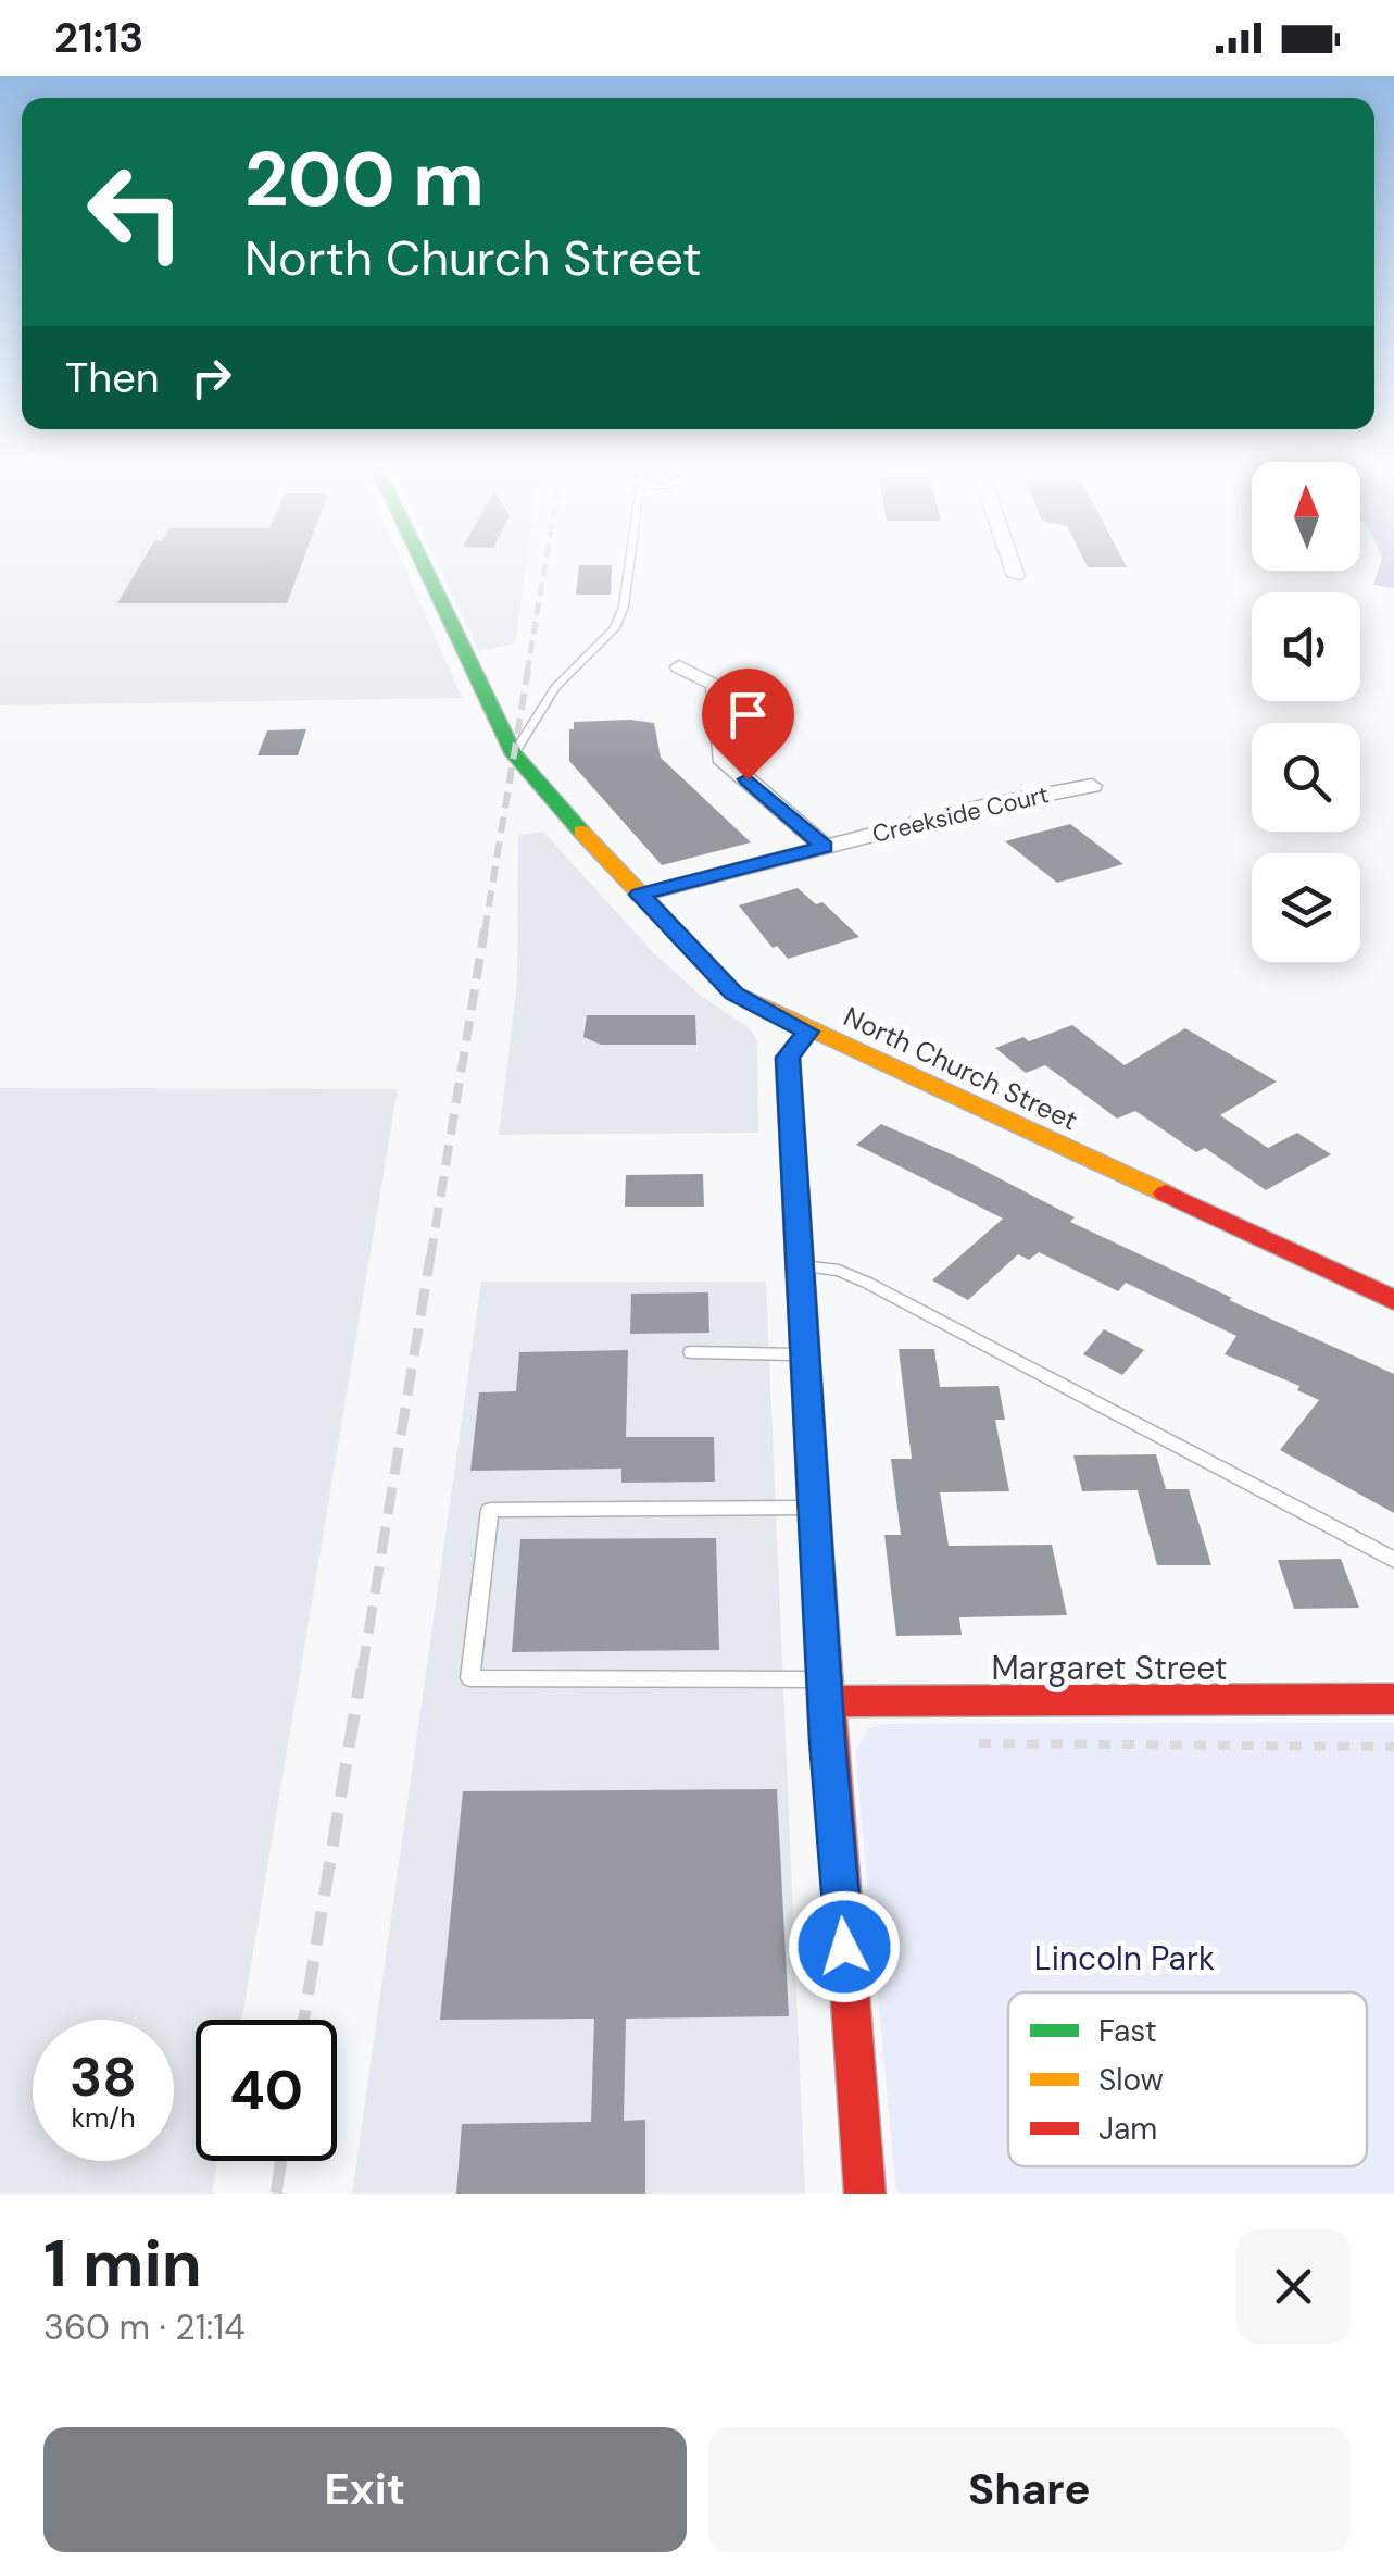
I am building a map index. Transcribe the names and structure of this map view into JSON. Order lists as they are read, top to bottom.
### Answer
{
  "streets": {
    "main road": ["North Church Street", "Margaret Street"],
    "street": ["Creekside Court"]
  },
  "crossings": [
    ["Creekside Court", "North Church Street"]
  ],
  "parks": ["Lincoln Park"],
  "legend": ["Fast", "Slow", "Jam"],
  "north": "top",
  "page": {
    "status": "21:13",
    "turn": ["200 m", "North Church Street"],
    "then": "Then",
    "speed": "38 km/h",
    "limit": "40",
    "heading": ["1 min", "360 m · 21:14"],
    "buttons": ["Exit", "Share"]
  }
}
